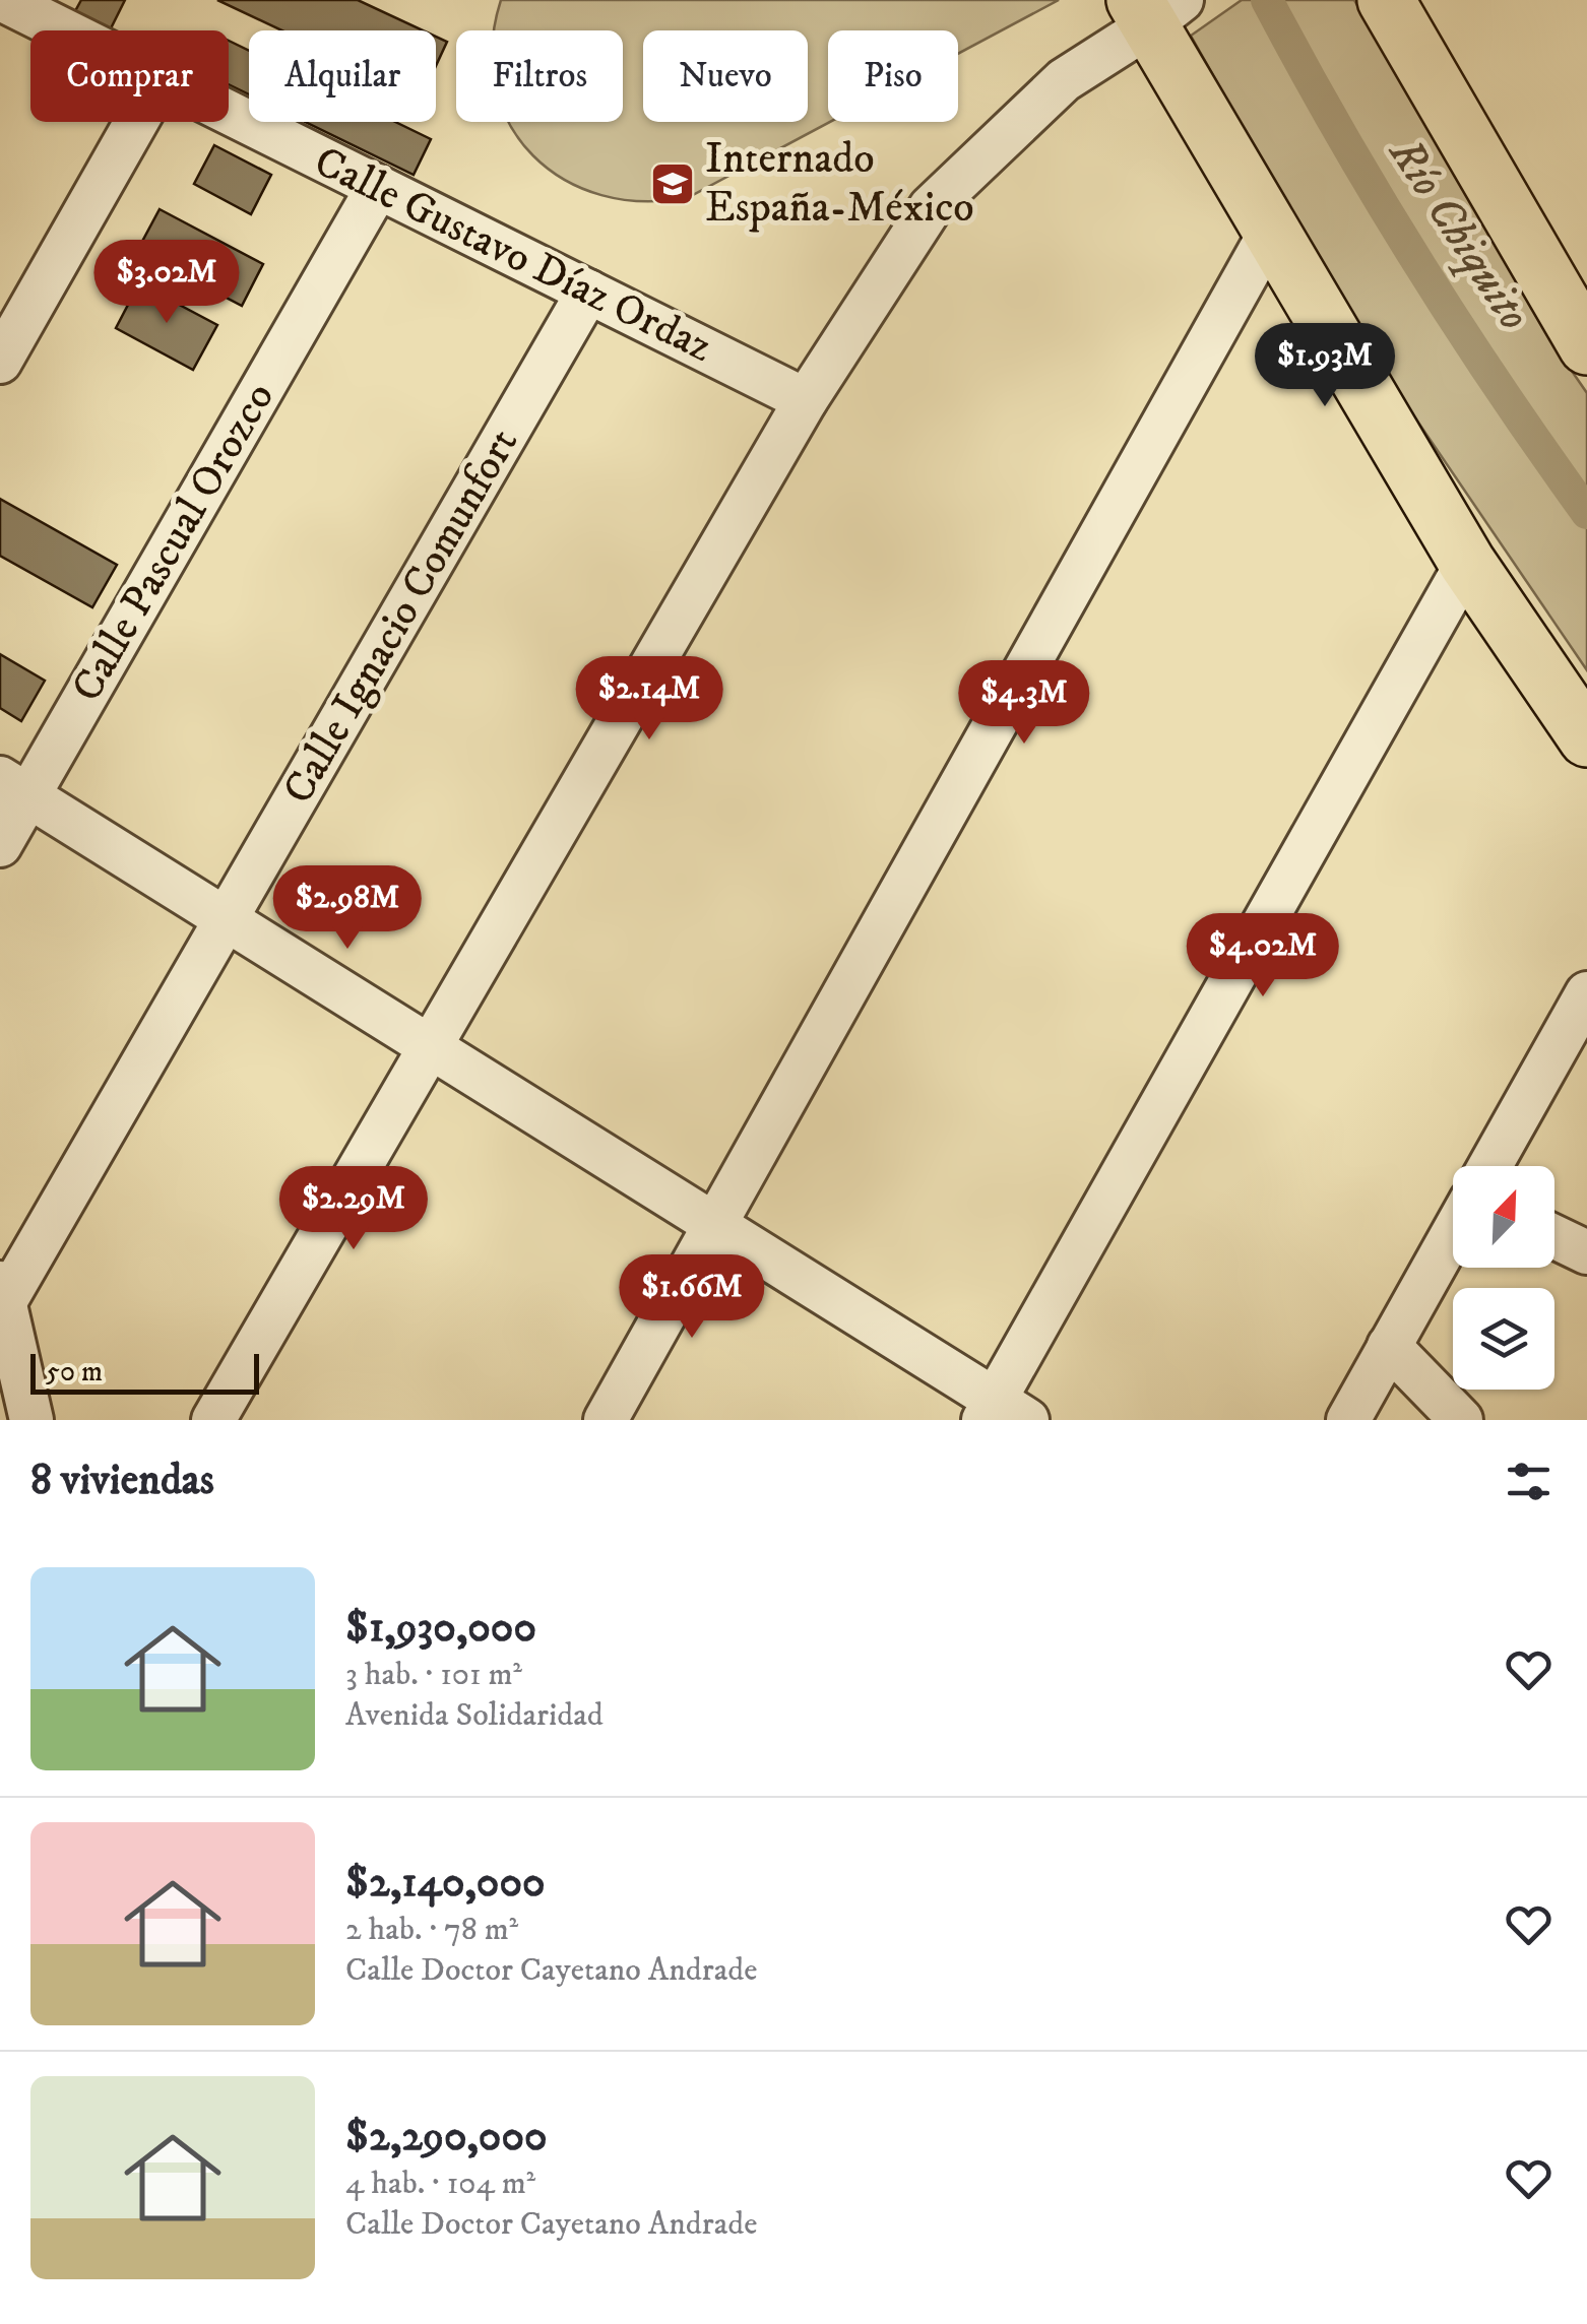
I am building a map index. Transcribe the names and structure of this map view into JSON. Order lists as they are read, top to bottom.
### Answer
{
  "streets": {
    "street": ["Calle Gustavo Díaz Ordaz", "Calle Pascual Orozco", "Calle Ignacio Comunfort"]
  },
  "crossings": [
    ["Calle Gustavo Díaz Ordaz", "Calle Pascual Orozco"],
    ["Calle Gustavo Díaz Ordaz", "Calle Ignacio Comunfort"]
  ],
  "water": ["Río Chiquito"],
  "places": {
    "school or university": ["Internado España-México"]
  },
  "scale_bar": "50 m",
  "north": "top right",
  "page": {
    "chip": [
      "Comprar",
      "Alquilar",
      "Filtros",
      "Nuevo",
      "Piso"
    ],
    "price": [
      "$3.02M",
      "$1.93M",
      "$2.14M",
      "$4.3M",
      "$2.98M",
      "$4.02M",
      "$2.29M",
      "$1.66M"
    ],
    "scale": "50 m",
    "heading": "8 viviendas",
    "list": [
      {
        "name": "$1,930,000",
        "note": "3 hab. · 101 m² · Avenida Solidaridad"
      },
      {
        "name": "$2,140,000",
        "note": "2 hab. · 78 m² · Calle Doctor Cayetano Andrade"
      },
      {
        "name": "$2,290,000",
        "note": "4 hab. · 104 m² · Calle Doctor Cayetano Andrade"
      }
    ]
  }
}
